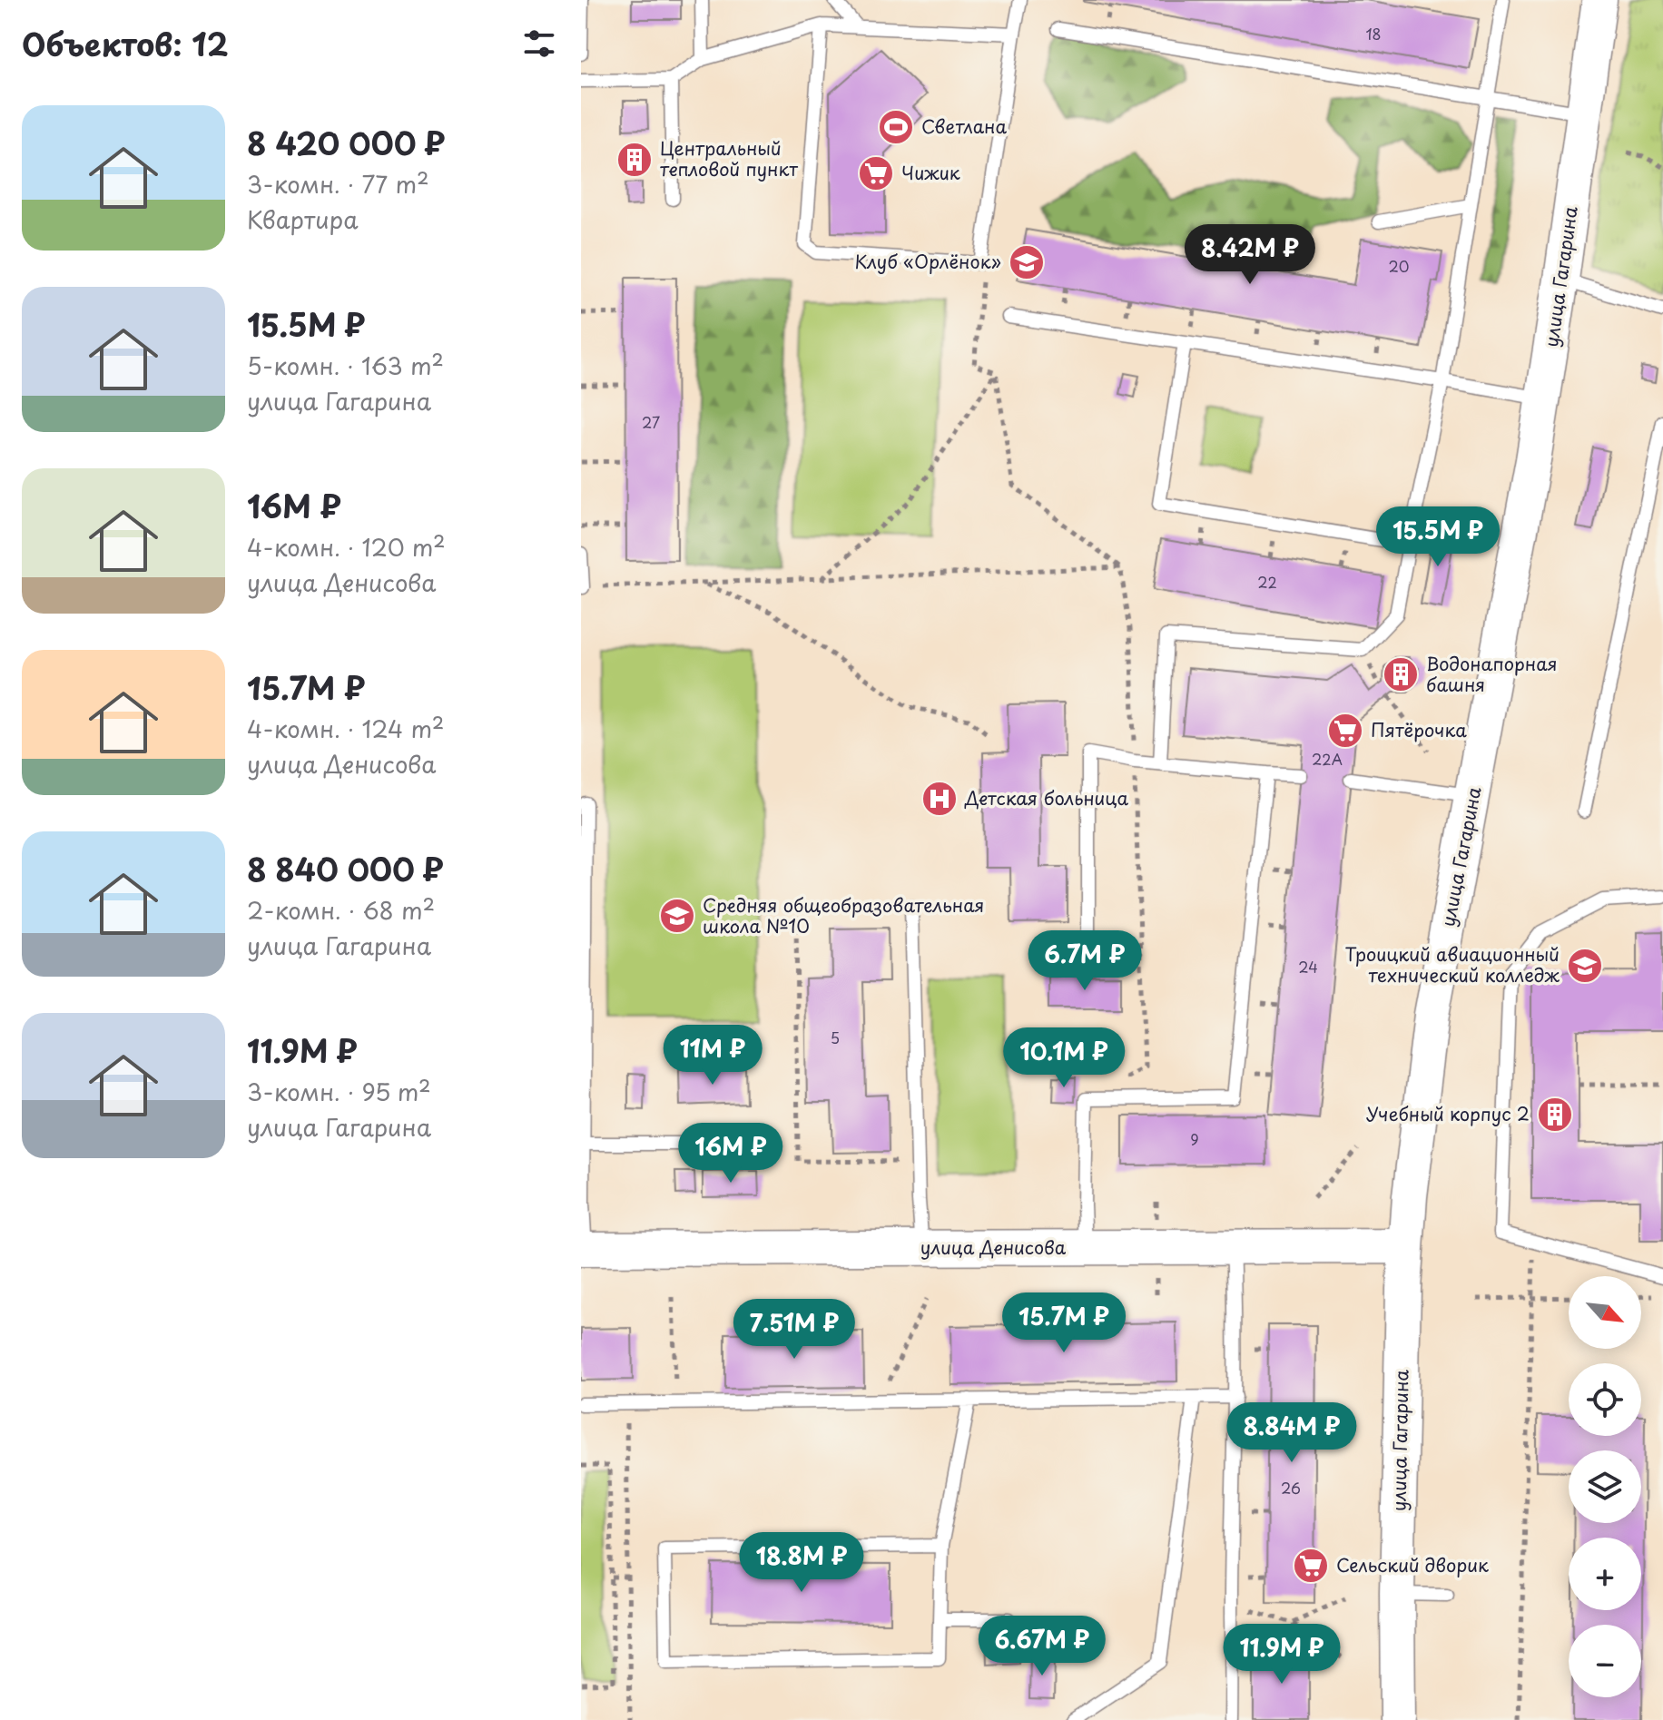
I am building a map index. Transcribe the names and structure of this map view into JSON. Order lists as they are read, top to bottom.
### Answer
{
  "streets": {
    "main road": ["улица Гагарина", "улица Денисова"]
  },
  "crossings": [
    ["улица Гагарина", "улица Денисова"]
  ],
  "places": {
    "sports": ["Светлана"],
    "building": ["Центральный тепловой пункт", "Водонапорная башня", "Учебный корпус 2"],
    "supermarket": ["Чижик", "Пятёрочка", "Сельский дворик"],
    "school or university": ["Клуб «Орлёнок»", "Средняя общеобразовательная школа №10", "Троицкий авиационный технический колледж"],
    "hospital": ["Детская больница"]
  },
  "house_numbers": [
    "18",
    "20",
    "27",
    "22",
    "22А",
    "24",
    "5",
    "9",
    "26"
  ],
  "north": "bottom right",
  "page": {
    "heading": "Объектов: 12",
    "list": [
      {
        "name": "8 420 000 ₽",
        "note": "3-комн. · 77 m² · Квартира"
      },
      {
        "name": "15.5M ₽",
        "note": "5-комн. · 163 m² · улица Гагарина"
      },
      {
        "name": "16M ₽",
        "note": "4-комн. · 120 m² · улица Денисова"
      },
      {
        "name": "15.7M ₽",
        "note": "4-комн. · 124 m² · улица Денисова"
      },
      {
        "name": "8 840 000 ₽",
        "note": "2-комн. · 68 m² · улица Гагарина"
      },
      {
        "name": "11.9M ₽",
        "note": "3-комн. · 95 m² · улица Гагарина"
      }
    ],
    "price": [
      "8.42M ₽",
      "15.5M ₽",
      "6.7M ₽",
      "11M ₽",
      "10.1M ₽",
      "16M ₽",
      "15.7M ₽",
      "7.51M ₽",
      "8.84M ₽",
      "18.8M ₽",
      "6.67M ₽",
      "11.9M ₽"
    ],
    "map_buttons": ["+", "−"]
  }
}
